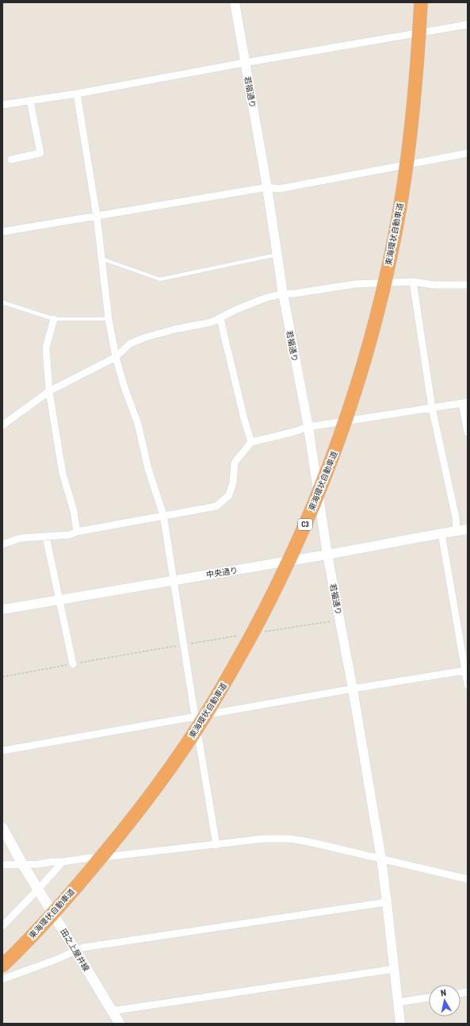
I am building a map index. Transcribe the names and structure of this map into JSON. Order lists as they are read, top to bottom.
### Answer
{
  "streets": {
    "highway": ["東海環状自動車道", "C3"],
    "main road": ["田之上屋井線"],
    "street": ["若福通り", "中央通り"]
  },
  "crossings": [
    ["若福通り", "中央通り"]
  ],
  "north": "top"
}
